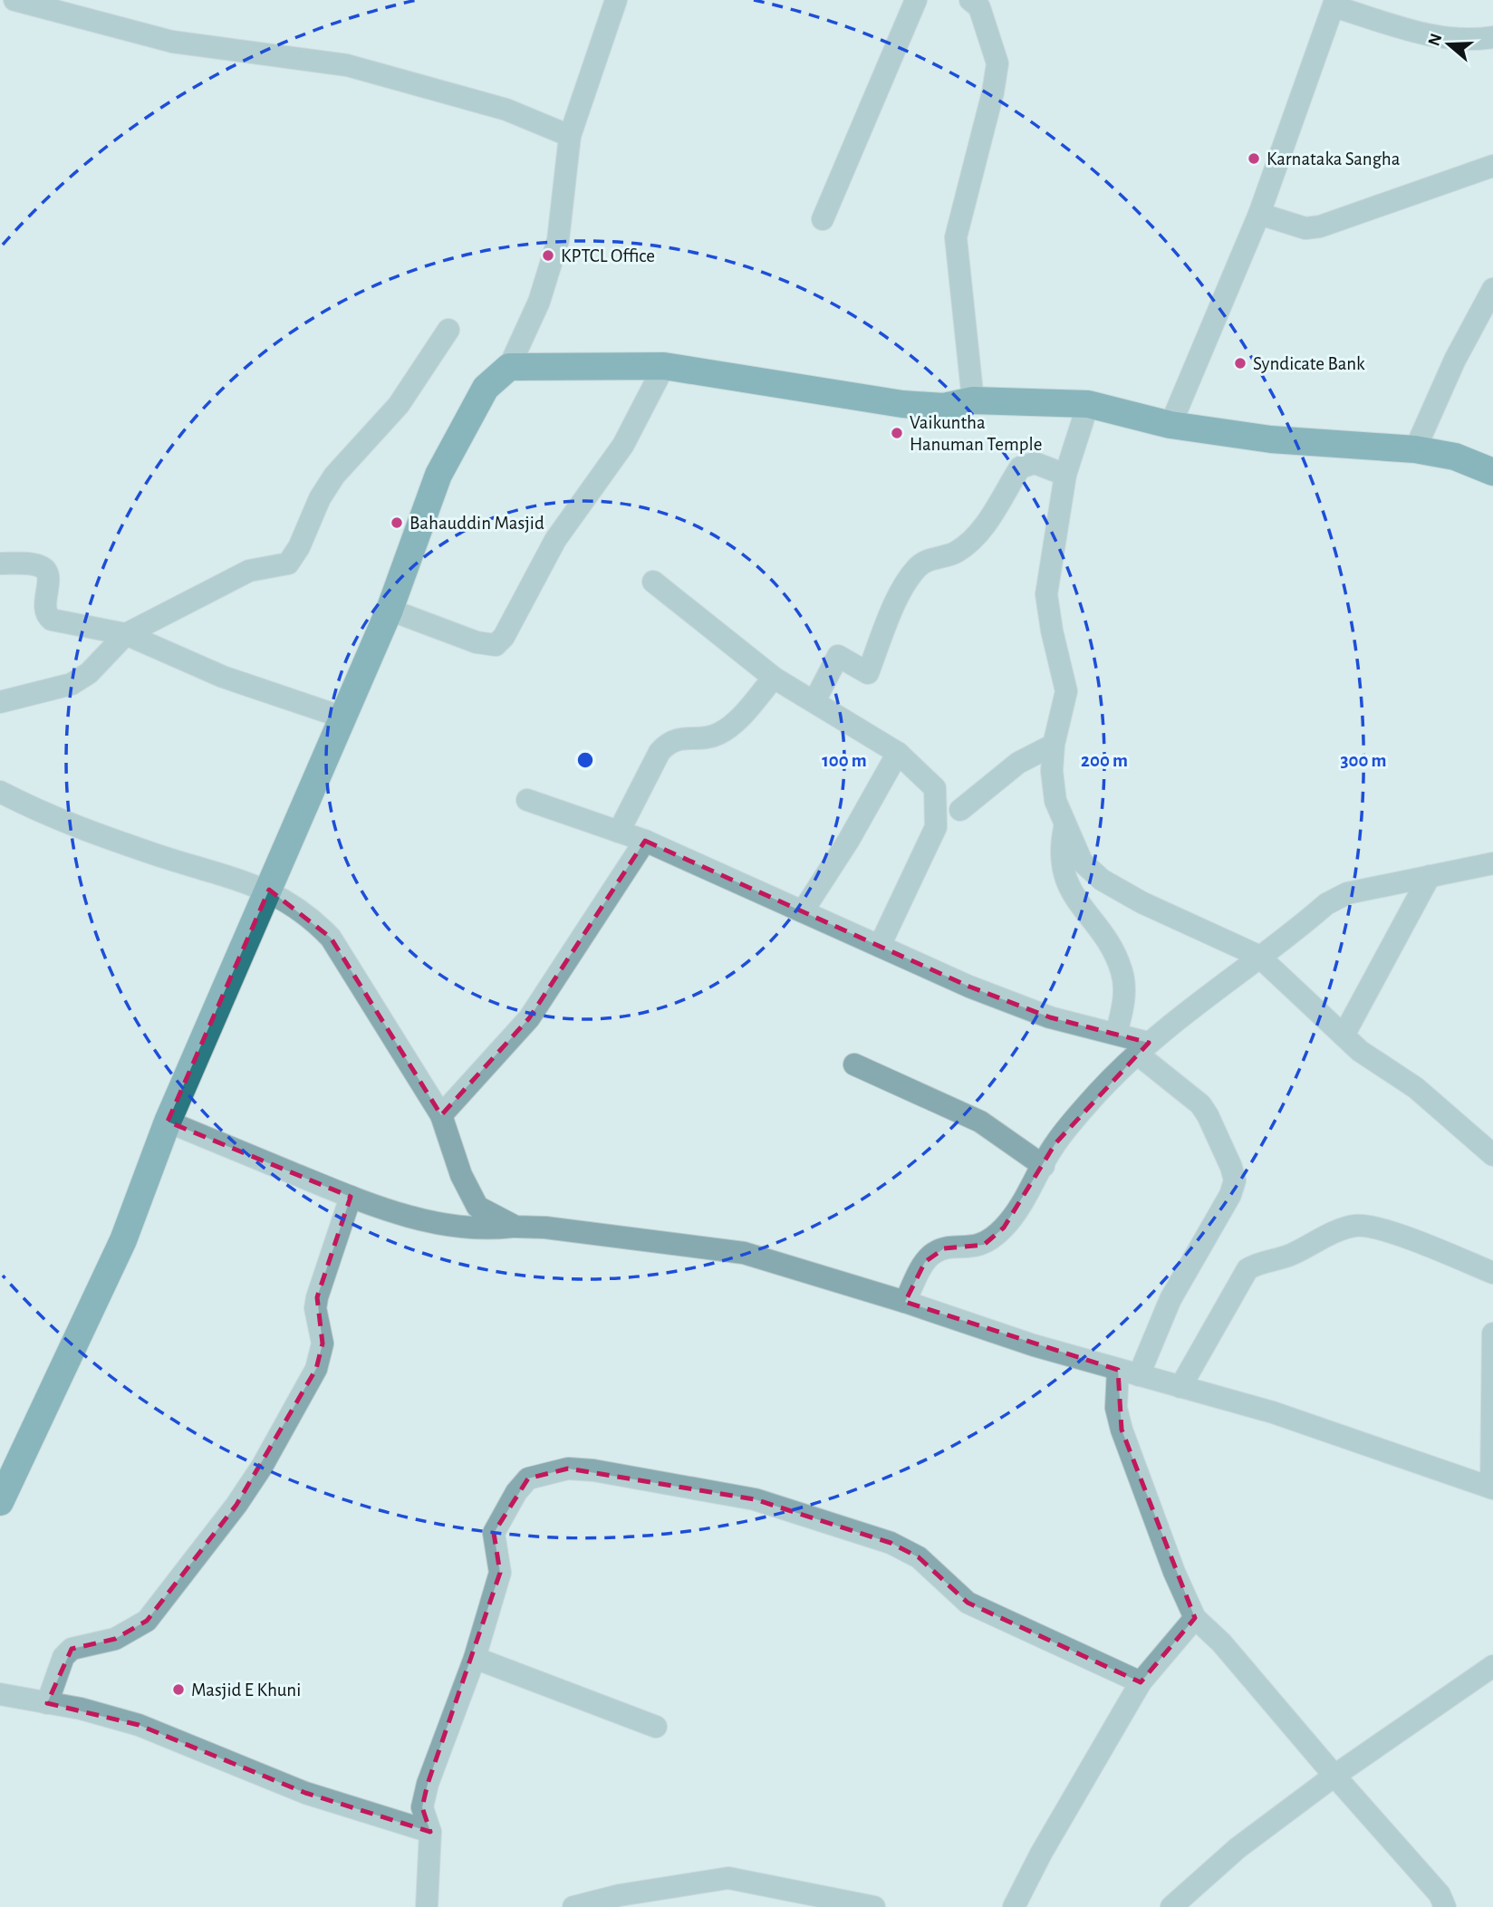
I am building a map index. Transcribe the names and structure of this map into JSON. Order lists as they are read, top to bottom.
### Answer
{
  "places": [
    "Karnataka Sangha",
    "KPTCL Office",
    "Syndicate Bank",
    "Vaikuntha Hanuman Temple",
    "Bahauddin Masjid",
    "Masjid E Khuni"
  ],
  "north": "left",
  "rings": ["100 m", "200 m", "300 m"]
}
